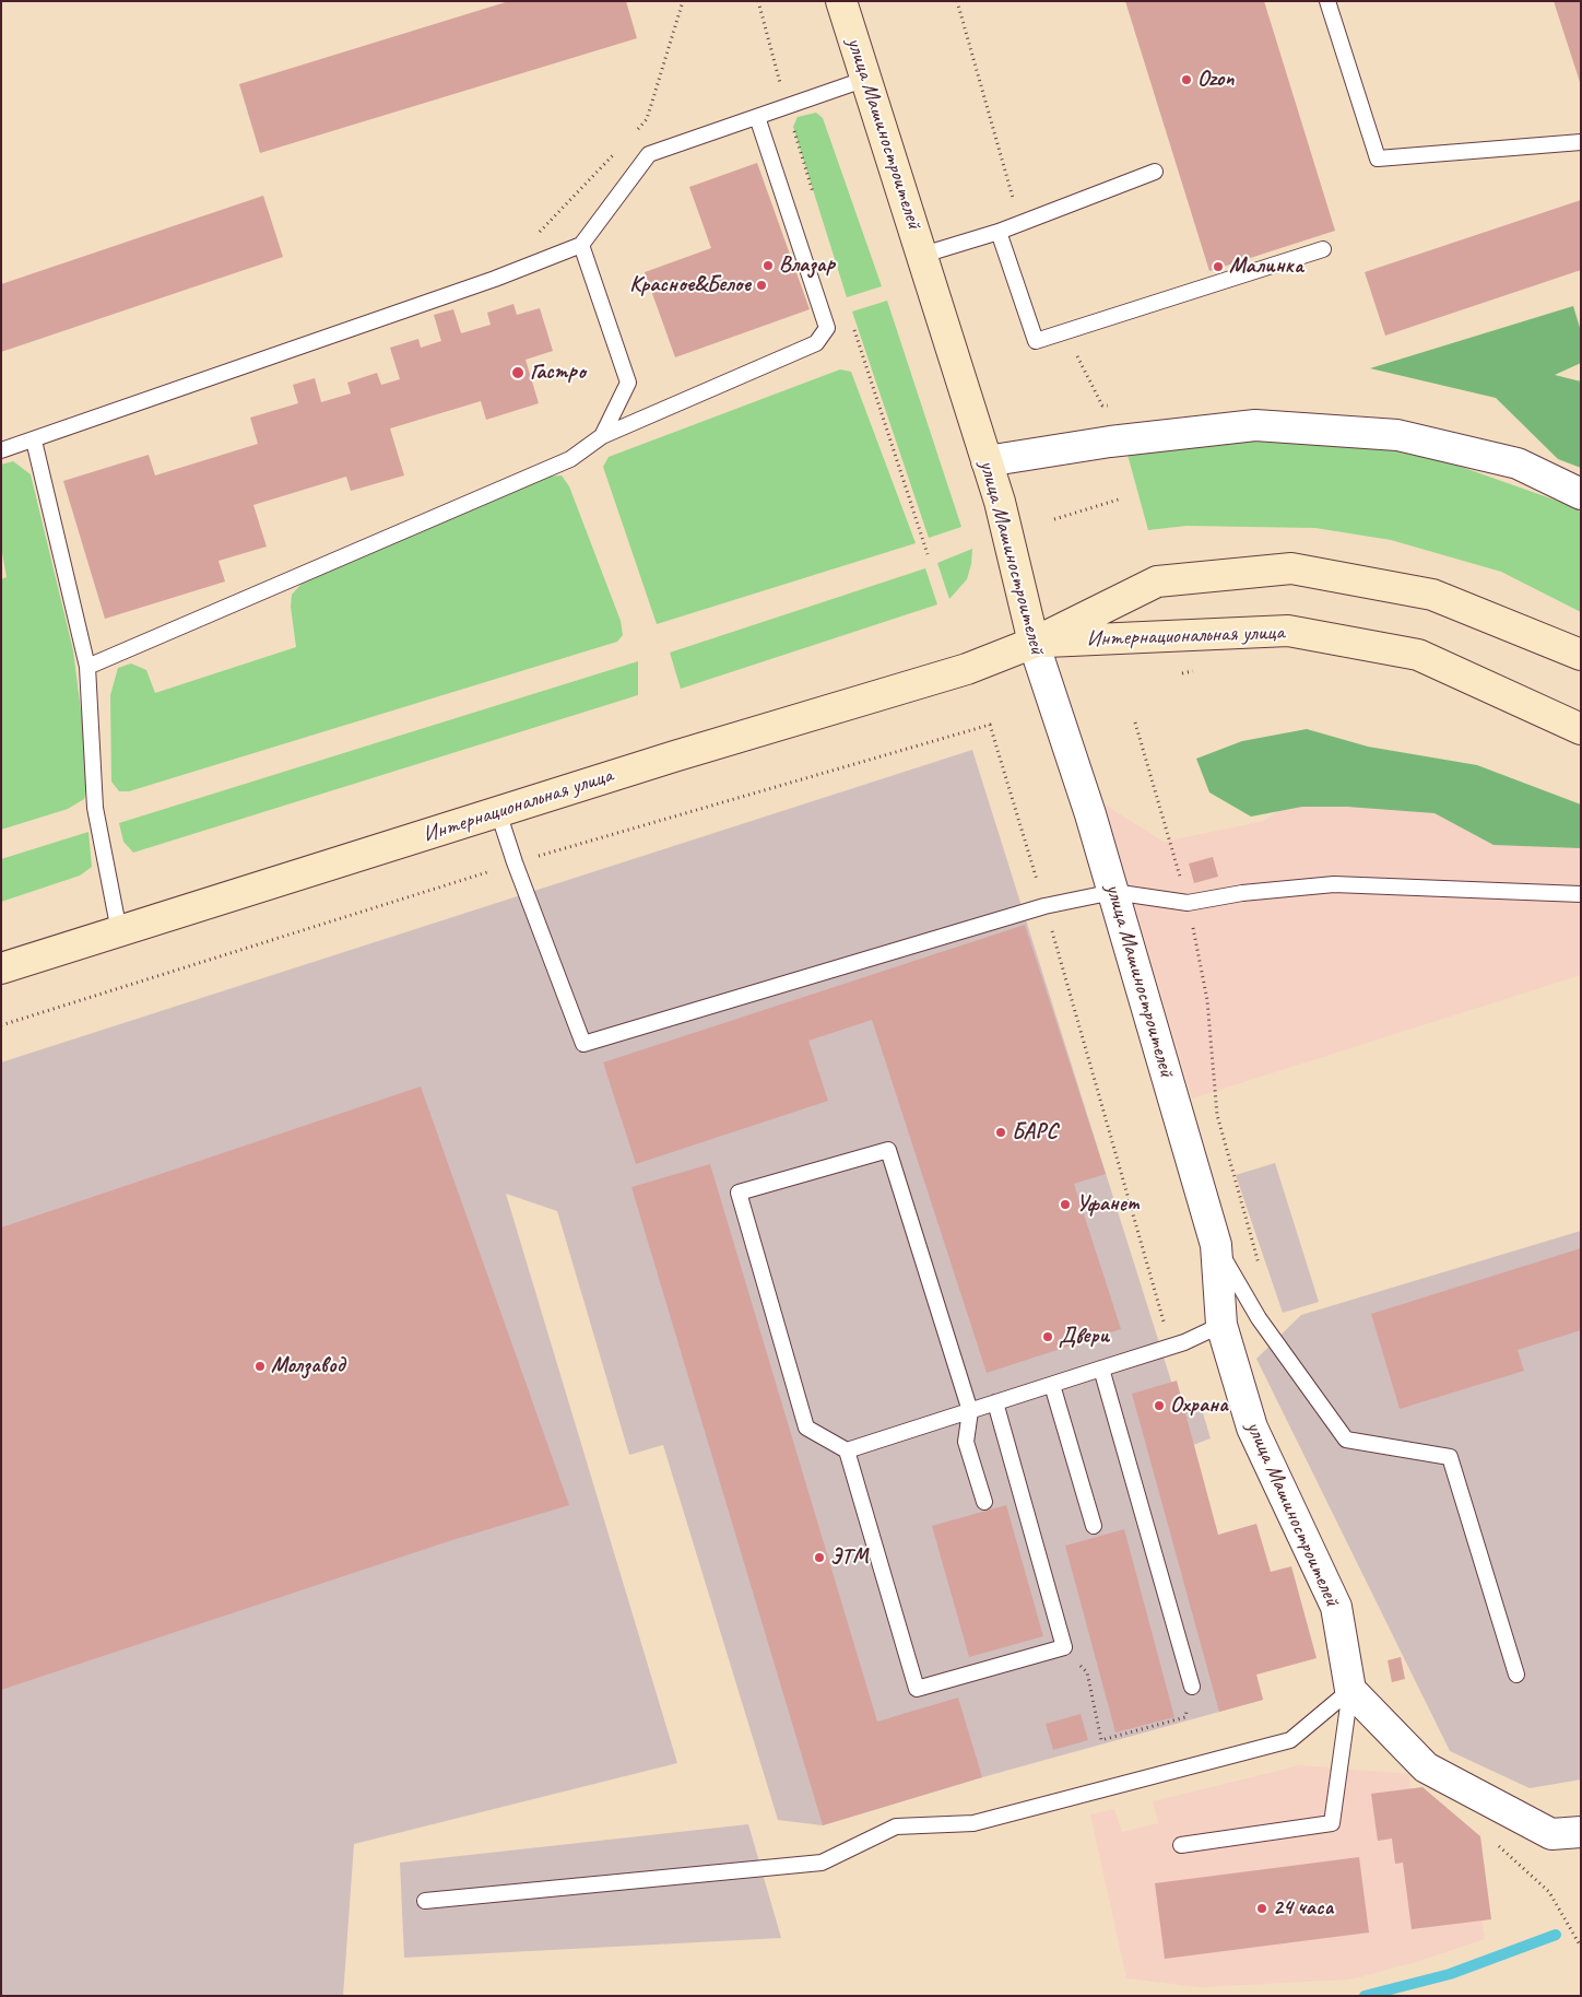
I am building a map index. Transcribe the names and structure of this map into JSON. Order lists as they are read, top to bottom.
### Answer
{
  "streets": {
    "main road": ["улица Машиностроителей", "Интернациональная улица"]
  },
  "crossings": [
    ["улица Машиностроителей", "Интернациональная улица"]
  ],
  "places": [
    "Ozon",
    "Влазар",
    "Малинка",
    "Красное&Белое",
    "Гастро",
    "БАРС",
    "Уфанет",
    "Двери",
    "Молзавод",
    "Охрана",
    "ЭТМ",
    "24 часа"
  ]
}
